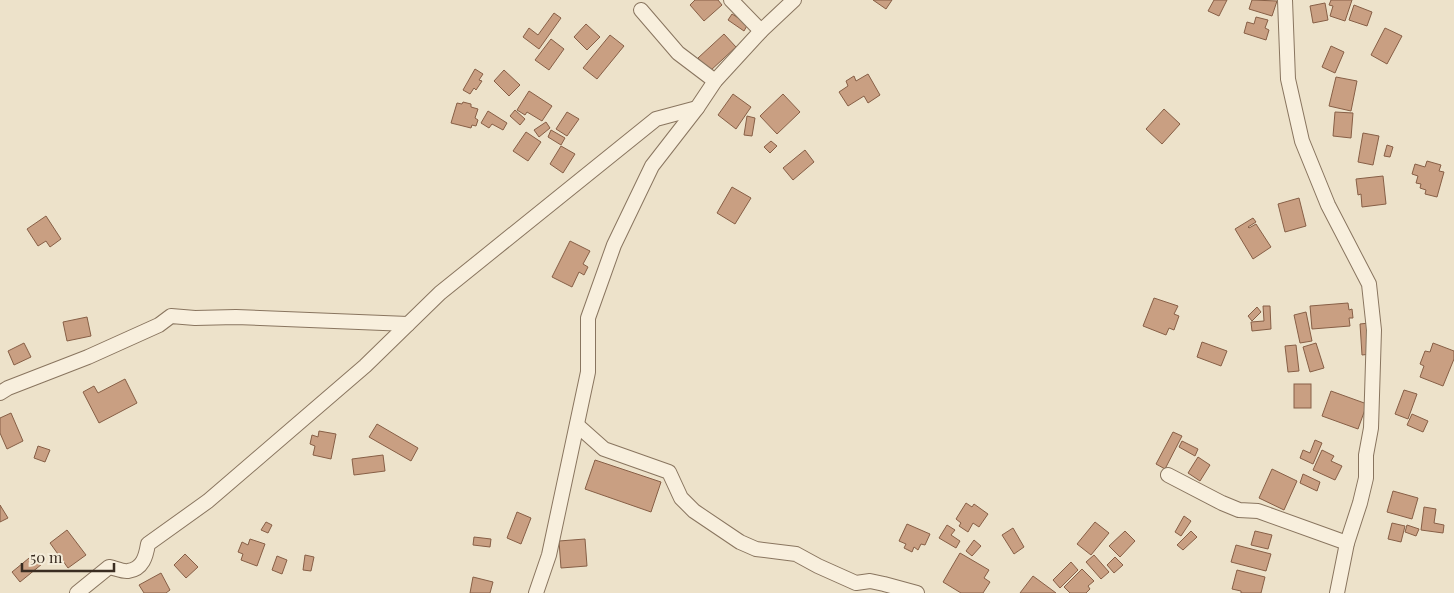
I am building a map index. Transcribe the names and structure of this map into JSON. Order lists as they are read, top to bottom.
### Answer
{
  "scale_bar": "50 m"
}
